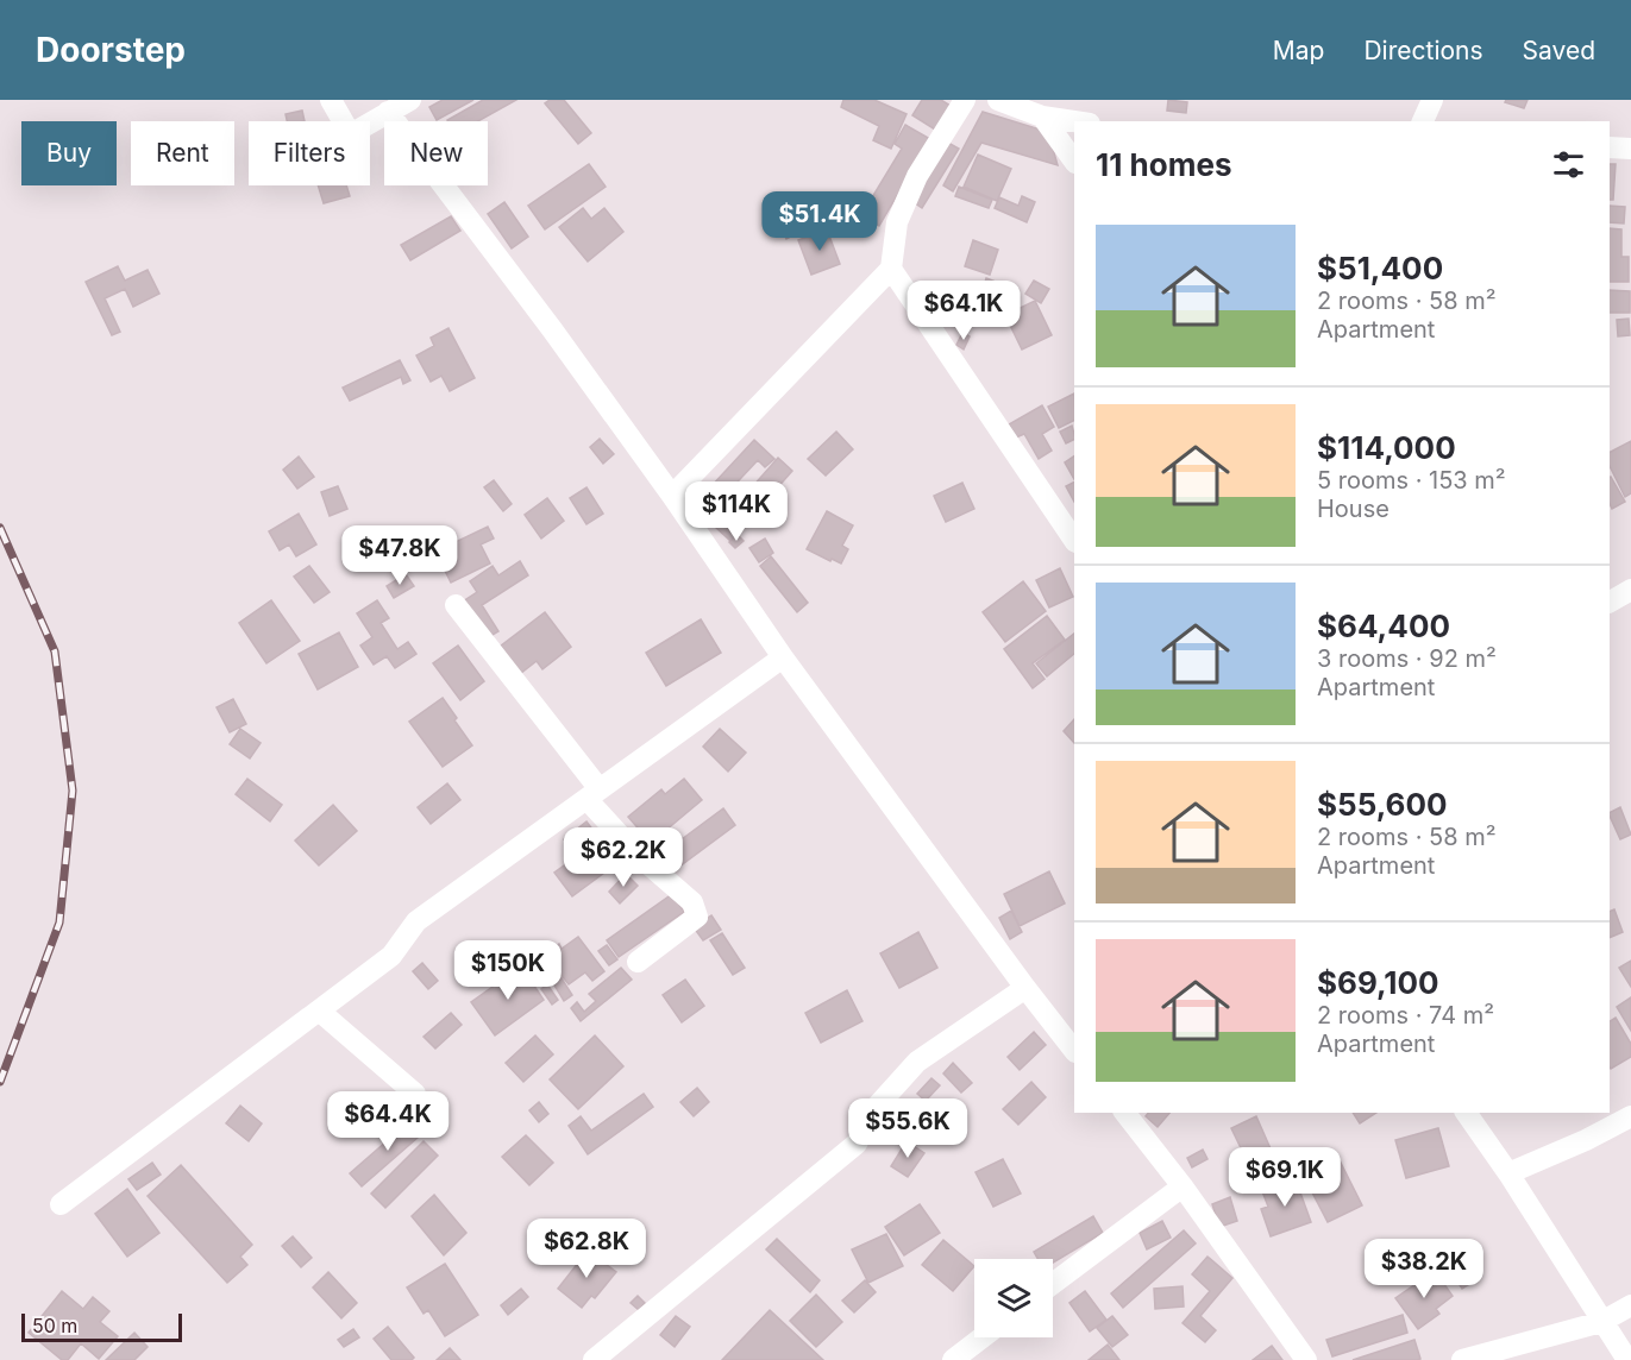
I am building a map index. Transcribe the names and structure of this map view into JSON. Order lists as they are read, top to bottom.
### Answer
{
  "scale_bar": "50 m",
  "page": {
    "header": "Doorstep",
    "nav": ["Map", "Directions", "Saved"],
    "chip": [
      "Buy",
      "Rent",
      "Filters",
      "New"
    ],
    "heading": "11 homes",
    "price": [
      "$51.4K",
      "$64.1K",
      "$114K",
      "$47.8K",
      "$62.2K",
      "$150K",
      "$64.4K",
      "$55.6K",
      "$69.1K",
      "$62.8K",
      "$38.2K"
    ],
    "list": [
      {
        "name": "$51,400",
        "note": "2 rooms · 58 m² · Apartment"
      },
      {
        "name": "$114,000",
        "note": "5 rooms · 153 m² · House"
      },
      {
        "name": "$64,400",
        "note": "3 rooms · 92 m² · Apartment"
      },
      {
        "name": "$55,600",
        "note": "2 rooms · 58 m² · Apartment"
      },
      {
        "name": "$69,100",
        "note": "2 rooms · 74 m² · Apartment"
      }
    ],
    "scale": "50 m"
  }
}
